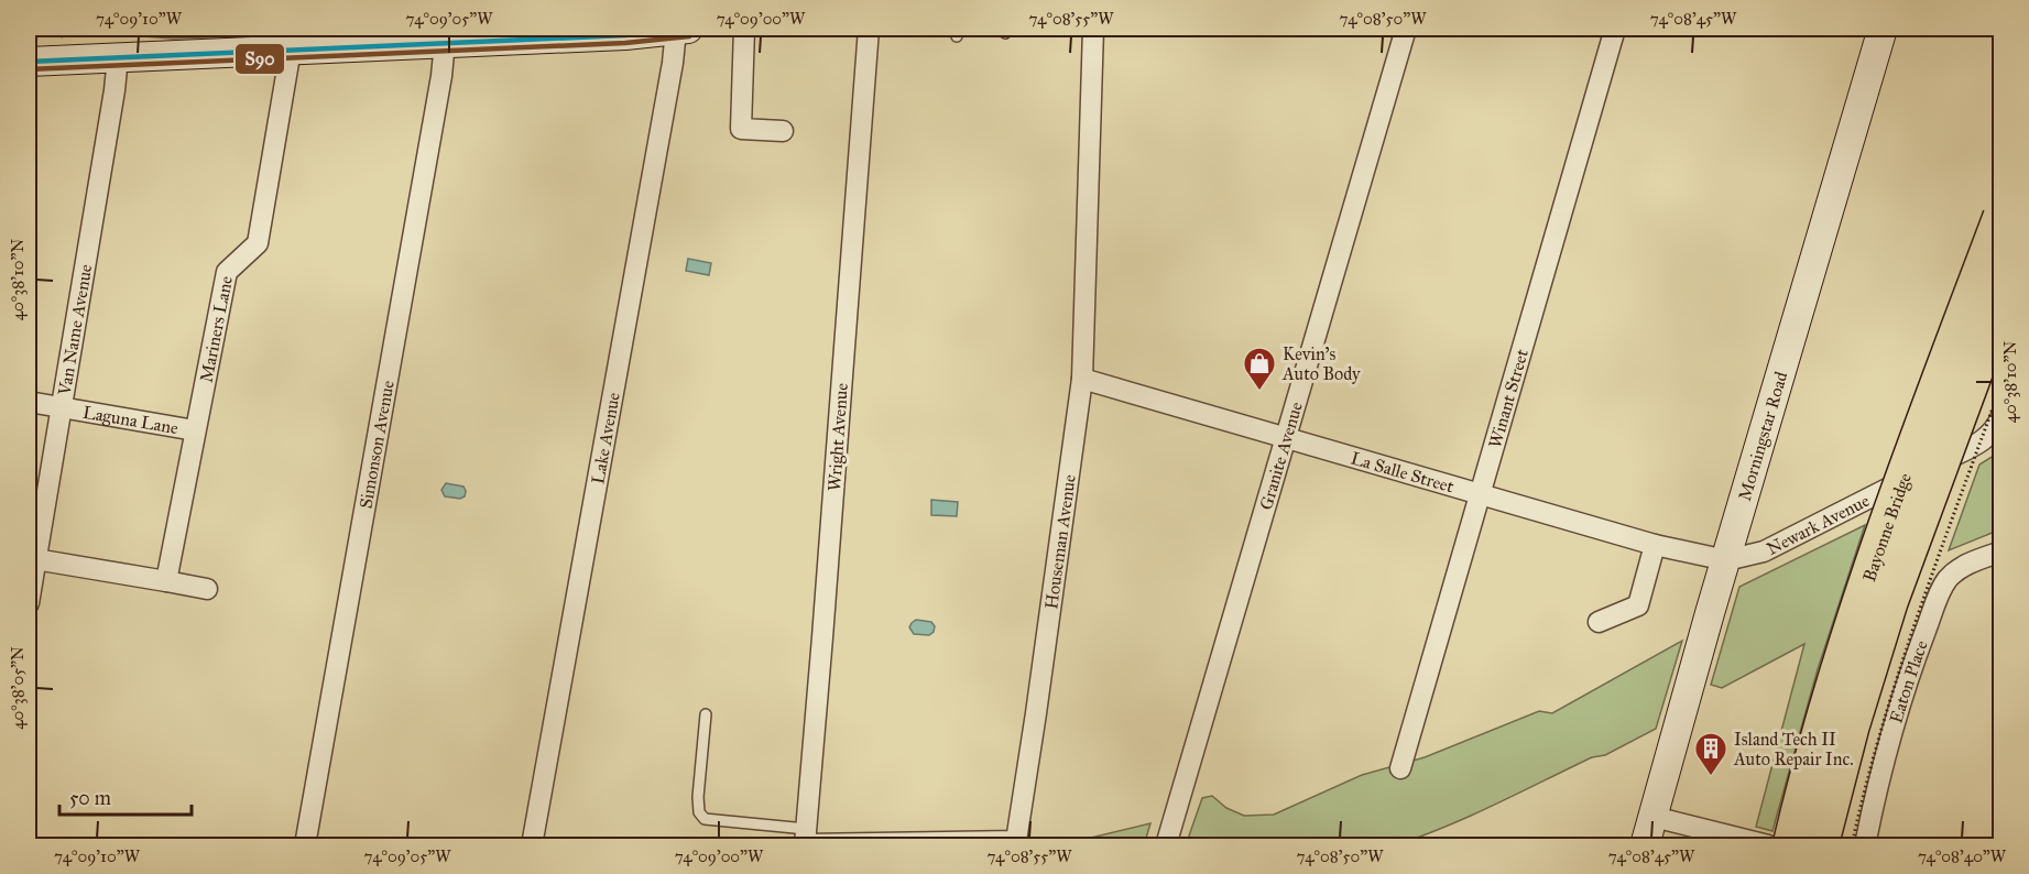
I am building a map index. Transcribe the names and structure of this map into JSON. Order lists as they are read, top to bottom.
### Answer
{
  "streets": {
    "highway": ["Bayonne Bridge"],
    "street": [
      "Mariners Lane",
      "Van Name Avenue",
      "Winant Street",
      "Laguna Lane",
      "Wright Avenue",
      "Morningstar Road",
      "Lake Avenue",
      "Simonson Avenue",
      "Granite Avenue",
      "La Salle Street",
      "Newark Avenue",
      "Houseman Avenue",
      "Eaton Place"
    ]
  },
  "crossings": [
    ["Mariners Lane", "Laguna Lane"],
    ["Van Name Avenue", "Laguna Lane"],
    ["Winant Street", "La Salle Street"],
    ["Wright Avenue", "Houseman Avenue"],
    ["Morningstar Road", "La Salle Street"],
    ["Morningstar Road", "Newark Avenue"],
    ["Granite Avenue", "La Salle Street"],
    ["La Salle Street", "Newark Avenue"],
    ["La Salle Street", "Houseman Avenue"]
  ],
  "places": {
    "shop": ["Kevin’s Auto Body"],
    "building": ["Island Tech II Auto Repair Inc."]
  },
  "lines": ["transit line S90"],
  "scale_bar": "50 m",
  "coordinates": [
    "74°09'10\"W",
    "74°09'05\"W",
    "74°09'00\"W",
    "74°08'55\"W",
    "74°08'50\"W",
    "74°08'45\"W",
    "40°38'10\"N",
    "40°38'05\"N",
    "74°08'40\"W"
  ]
}
